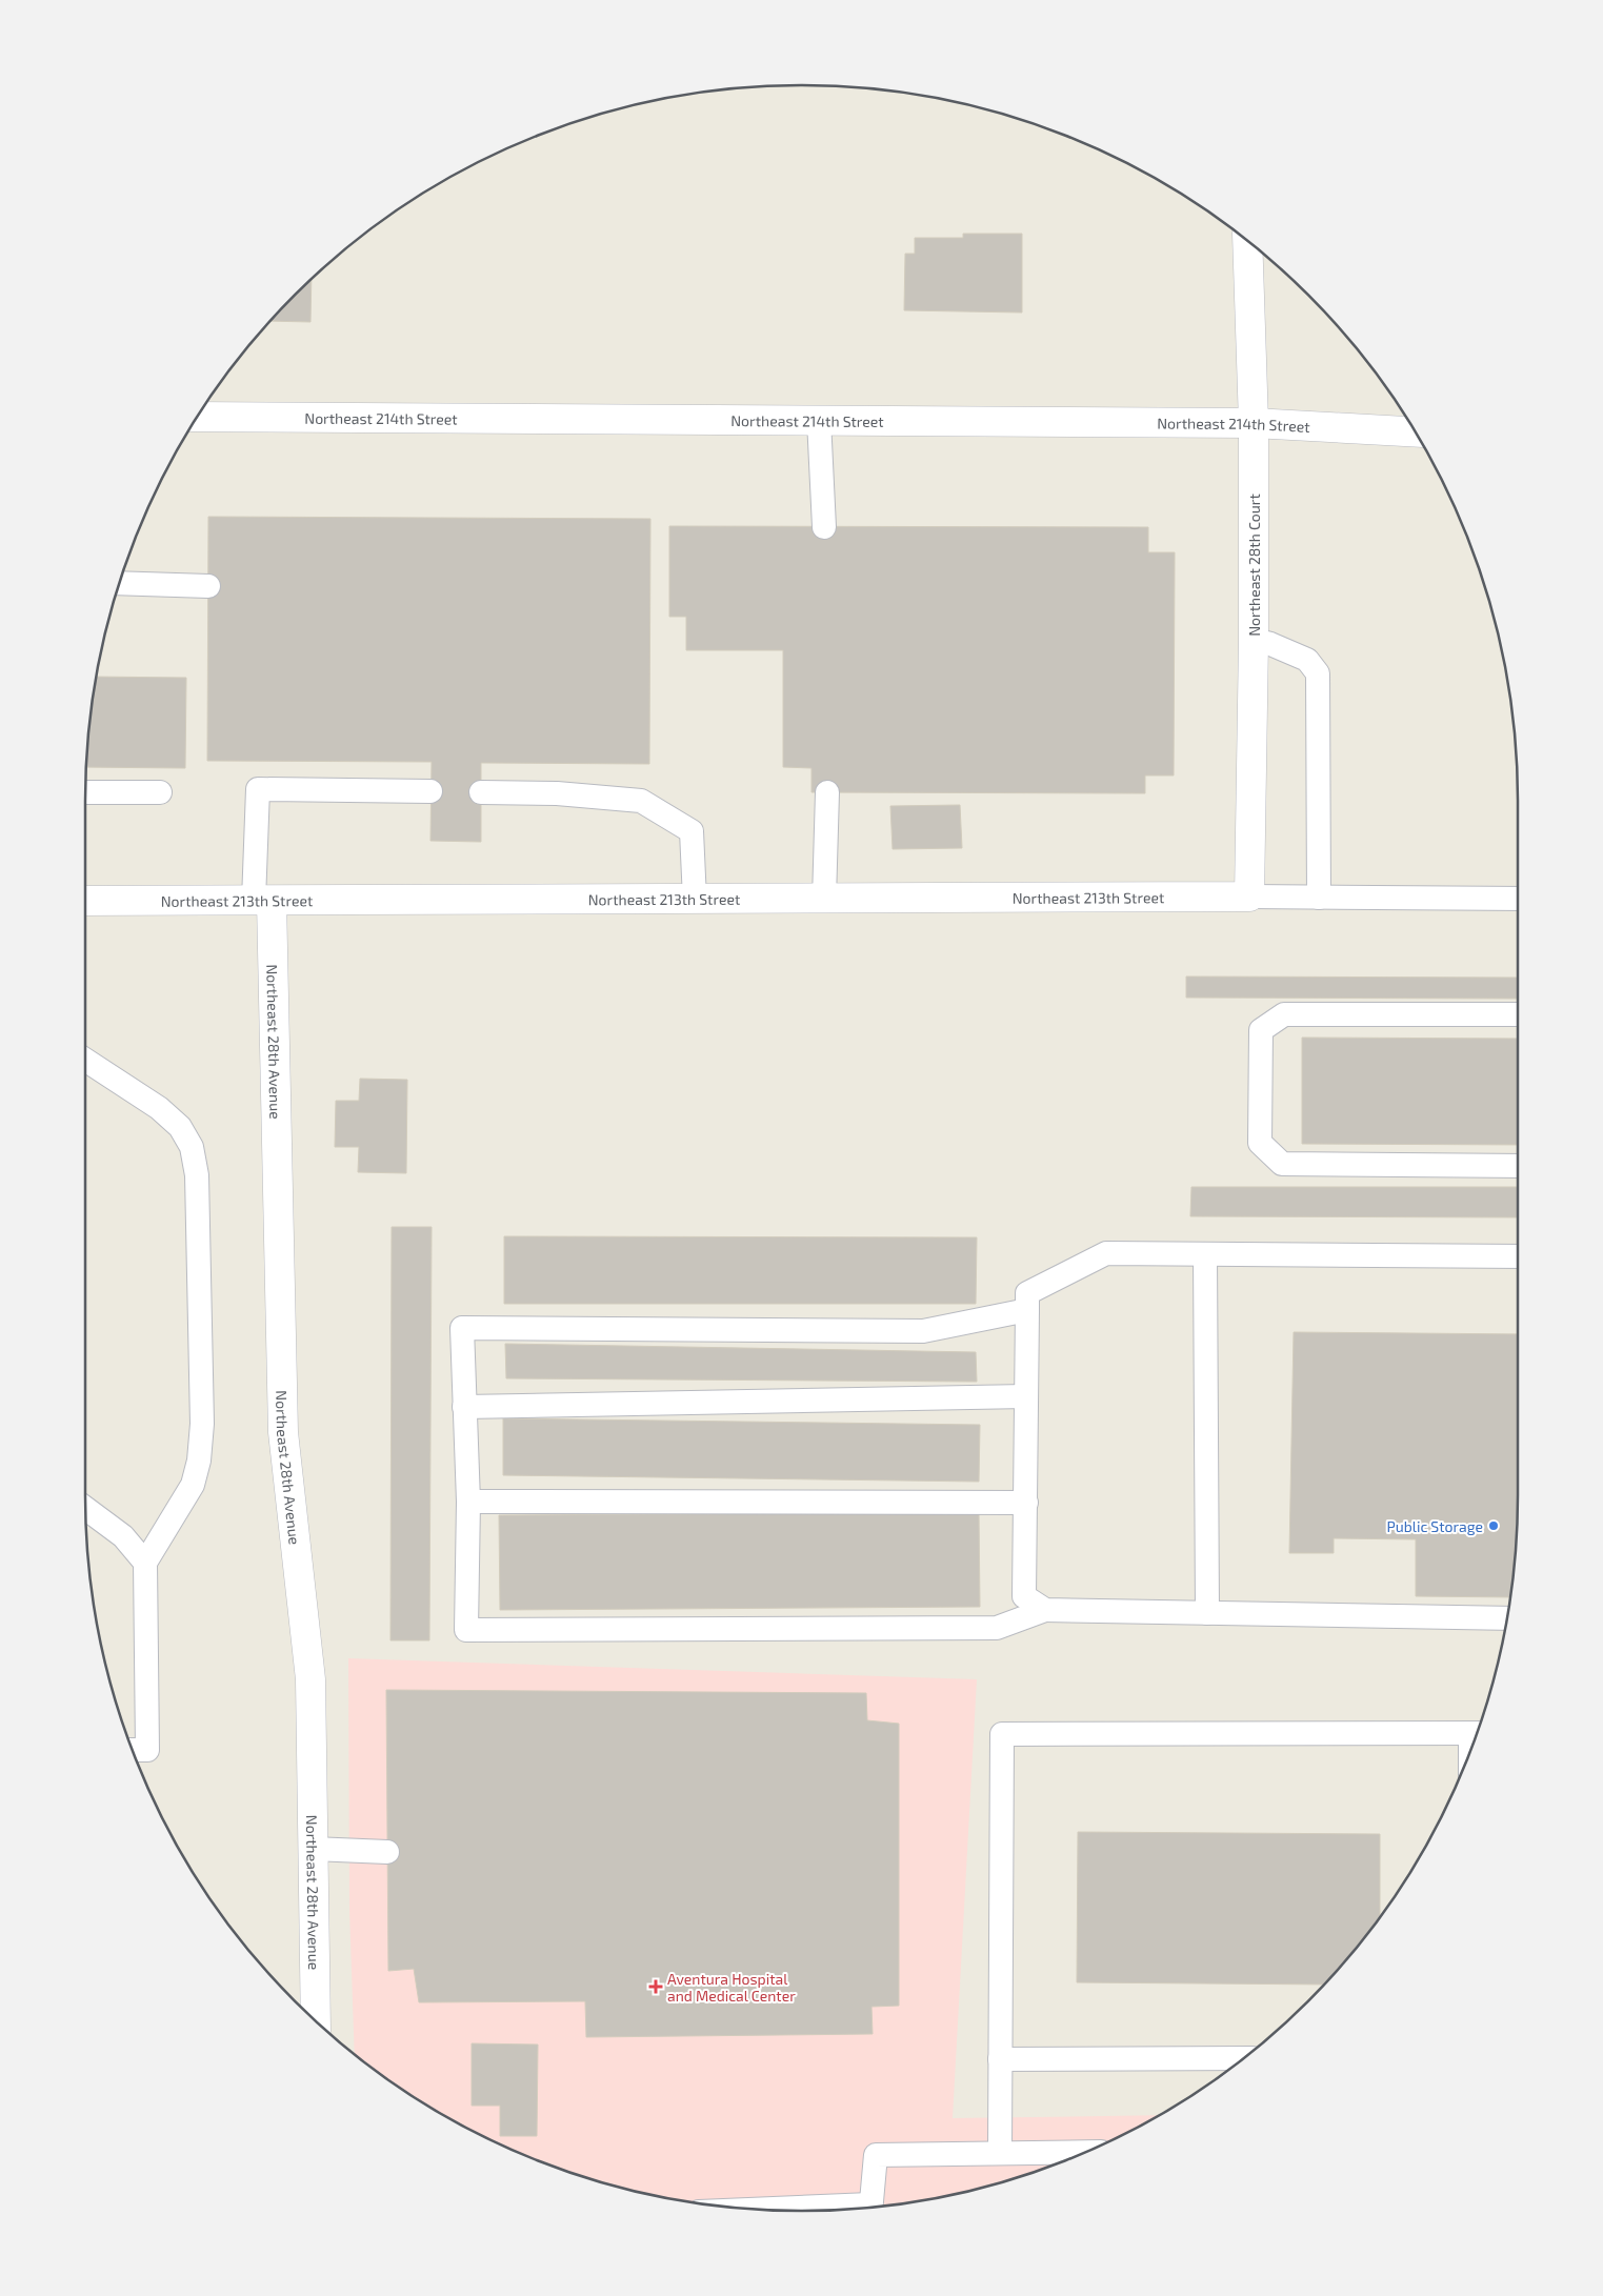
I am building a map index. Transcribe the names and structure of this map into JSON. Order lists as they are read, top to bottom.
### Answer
{
  "streets": {
    "street": [
      "Northeast 214th Street",
      "Northeast 28th Court",
      "Northeast 213th Street",
      "Northeast 28th Avenue"
    ]
  },
  "crossings": [
    ["Northeast 214th Street", "Northeast 28th Court"],
    ["Northeast 28th Court", "Northeast 213th Street"],
    ["Northeast 213th Street", "Northeast 28th Avenue"]
  ],
  "places": {
    "other": ["Public Storage"],
    "health": ["Aventura Hospital and Medical Center"]
  }
}
